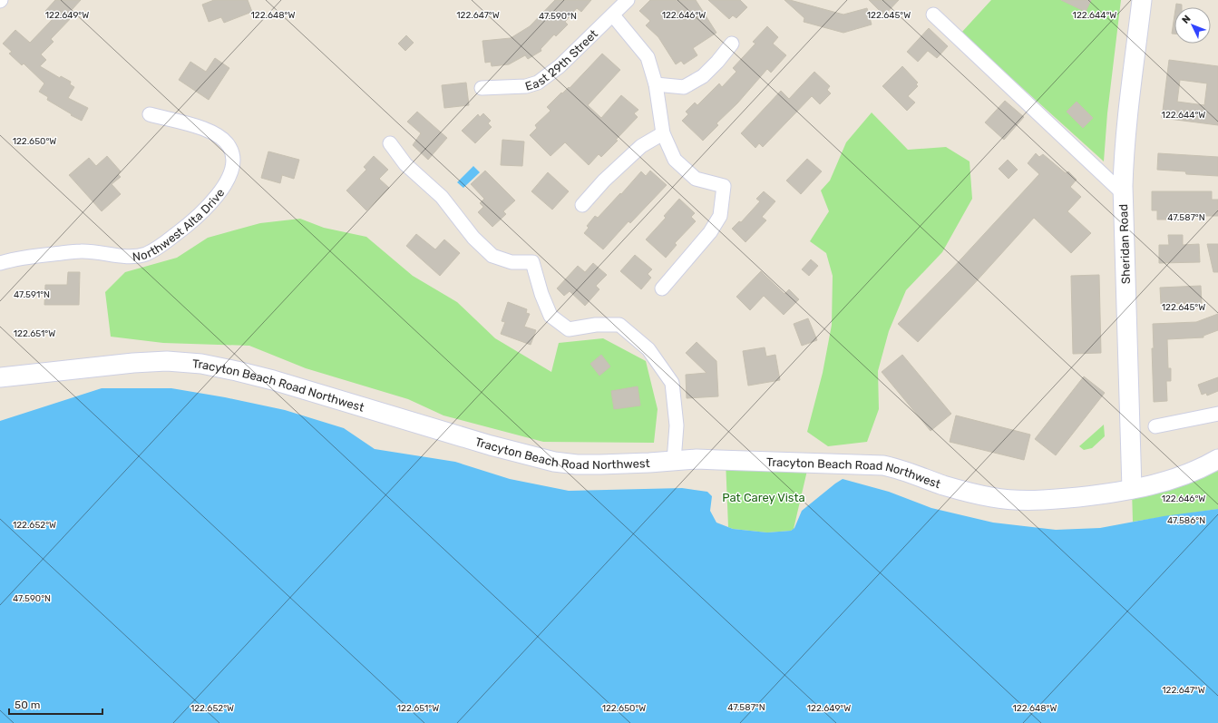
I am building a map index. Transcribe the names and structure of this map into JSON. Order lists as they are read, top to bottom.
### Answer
{
  "streets": {
    "main road": ["Sheridan Road", "Tracyton Beach Road Northwest"],
    "street": ["East 29th Street", "Northwest Alta Drive"]
  },
  "crossings": [
    ["Sheridan Road", "Tracyton Beach Road Northwest"]
  ],
  "parks": ["Pat Carey Vista"],
  "scale_bar": "50 m",
  "north": "top left",
  "coordinates": [
    "122.649°W",
    "122.648°W",
    "122.647°W",
    "122.646°W",
    "122.645°W",
    "122.644°W",
    "47.590°N",
    "122.650°W",
    "47.587°N",
    "47.591°N",
    "122.651°W",
    "47.586°N",
    "122.652°W"
  ]
}
